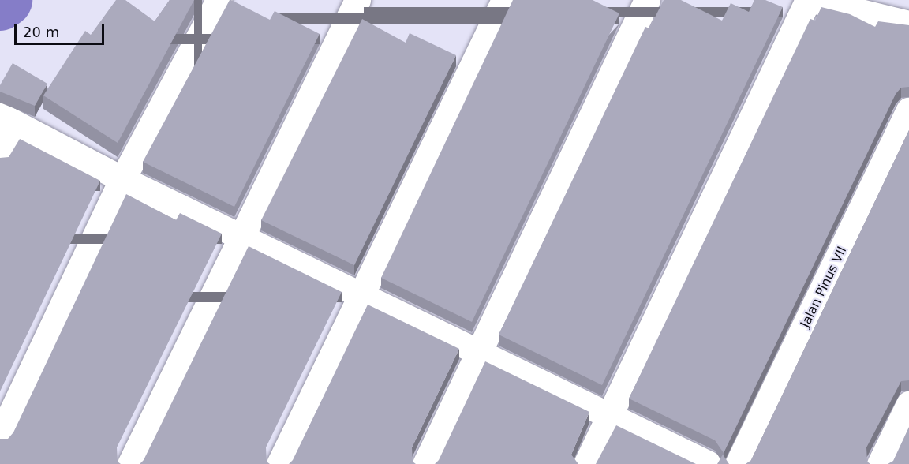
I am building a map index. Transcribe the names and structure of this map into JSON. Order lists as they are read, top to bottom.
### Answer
{
  "streets": {
    "street": ["Jalan Pinus VII"]
  },
  "scale_bar": "20 m"
}
